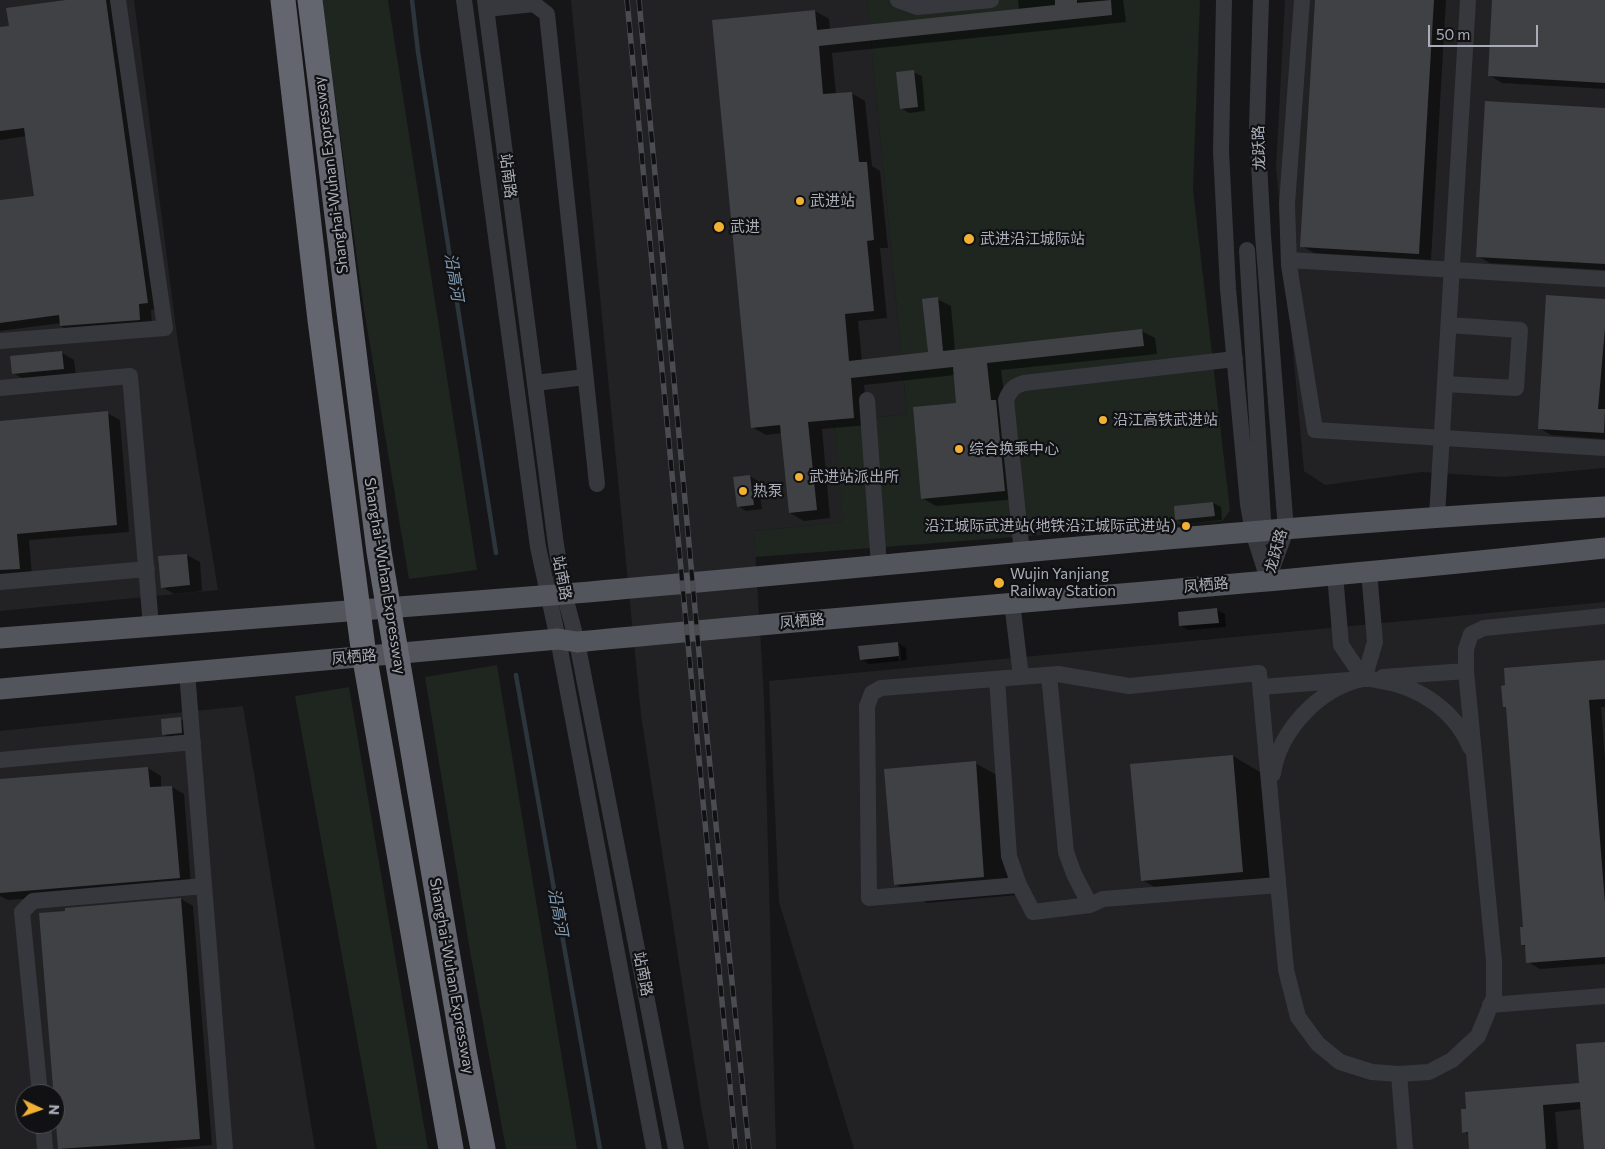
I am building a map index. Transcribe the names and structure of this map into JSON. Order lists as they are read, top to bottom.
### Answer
{
  "streets": {
    "highway": ["Shanghai-Wuhan Expressway"],
    "main road": ["凤栖路"],
    "street": ["龙跃路", "站南路"]
  },
  "crossings": [
    ["龙跃路", "凤栖路"],
    ["站南路", "凤栖路"]
  ],
  "water": ["沿高河"],
  "places": [
    "武进站",
    "武进",
    "武进沿江城际站",
    "沿江高铁武进站",
    "综合换乘中心",
    "武进站派出所",
    "热泵",
    "沿江城际武进站(地铁沿江城际武进站)",
    "Wujin Yanjiang Railway Station"
  ],
  "scale_bar": "50 m",
  "north": "right"
}
